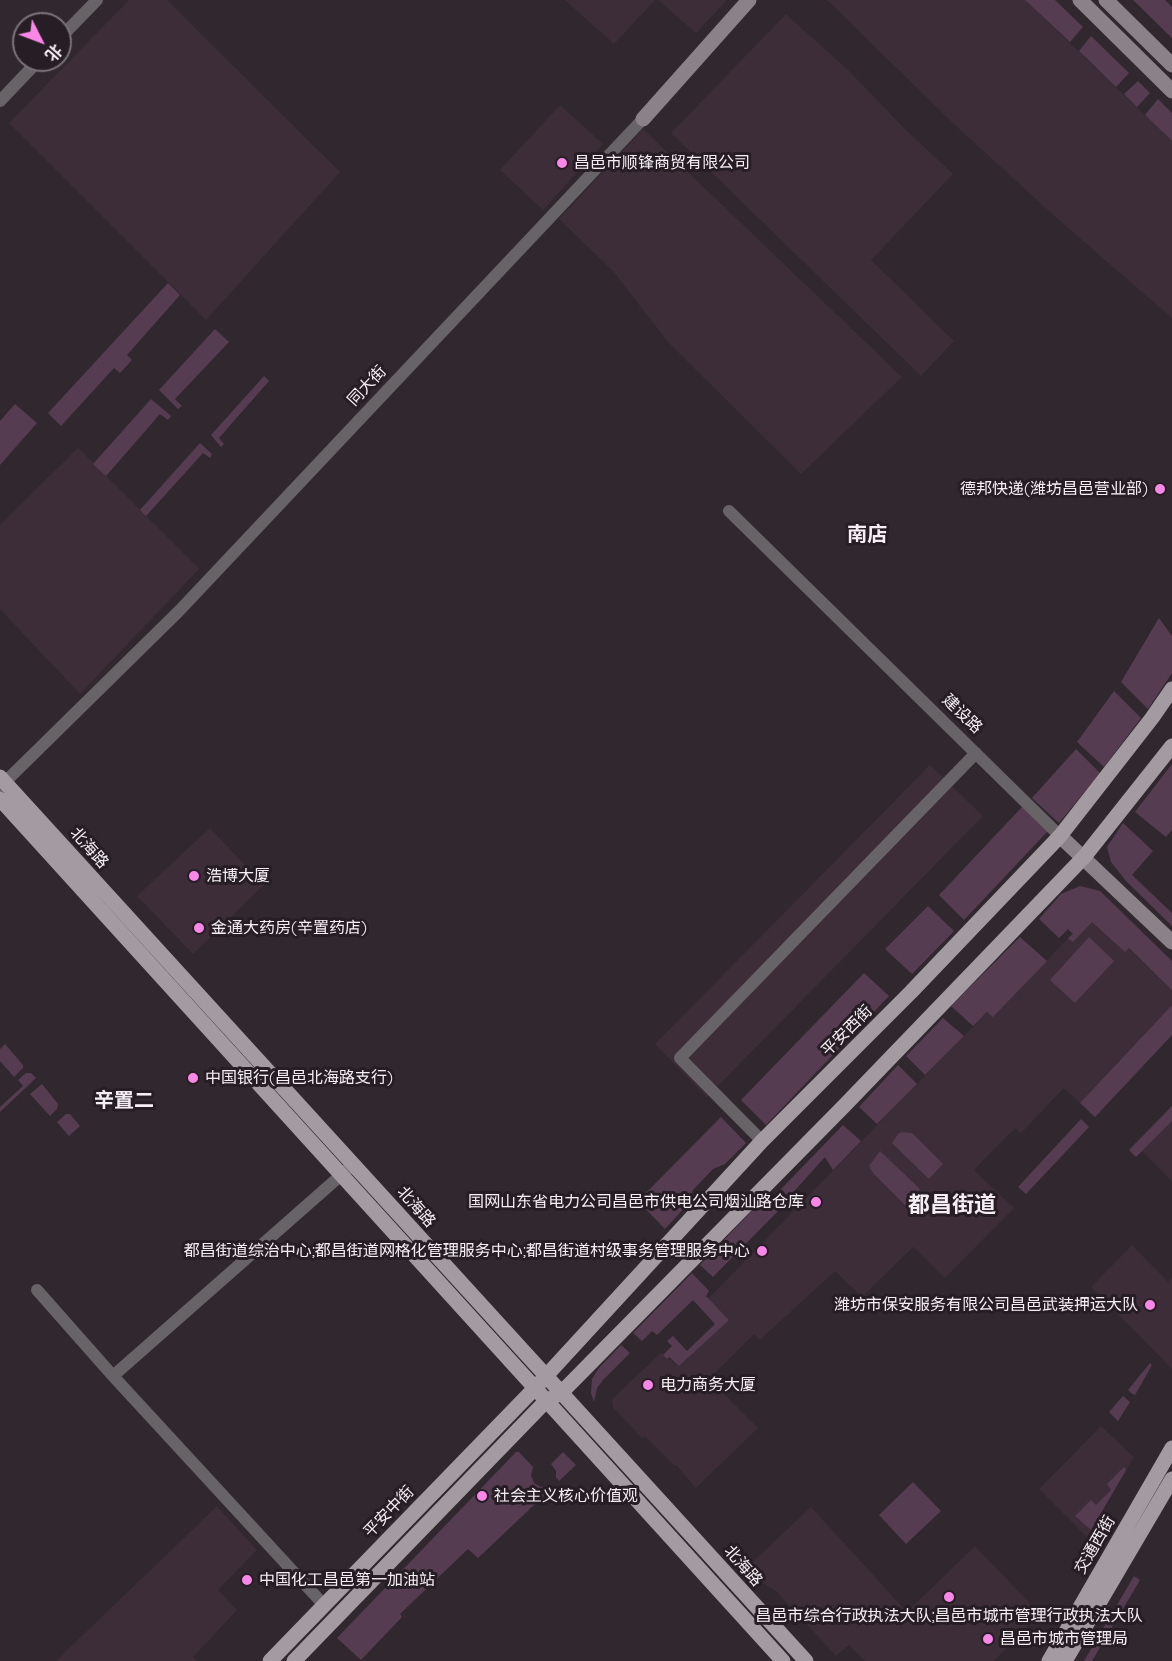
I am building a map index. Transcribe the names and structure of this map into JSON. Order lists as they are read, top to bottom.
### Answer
{
  "streets": {
    "main road": [
      "北海路",
      "平安西街",
      "平安中街",
      "交通西街"
    ],
    "street": ["同大街", "建设路"]
  },
  "crossings": [
    ["同大街", "北海路"],
    ["建设路", "平安西街"],
    ["北海路", "平安西街"],
    ["北海路", "平安中街"],
    ["平安西街", "平安中街"]
  ],
  "districts": ["南店", "辛置二", "都昌街道"],
  "places": [
    "昌邑市顺锋商贸有限公司",
    "德邦快递(潍坊昌邑营业部)",
    "浩博大厦",
    "金通大药房(辛置药店)",
    "中国银行(昌邑北海路支行)",
    "国网山东省电力公司昌邑市供电公司烟汕路仓库",
    "都昌街道综治中心;都昌街道网格化管理服务中心;都昌街道村级事务管理服务中心",
    "潍坊市保安服务有限公司昌邑武装押运大队",
    "电力商务大厦",
    "社会主义核心价值观",
    "中国化工昌邑第一加油站",
    "昌邑市综合行政执法大队;昌邑市城市管理行政执法大队",
    "昌邑市城市管理局"
  ],
  "north": "bottom right"
}
